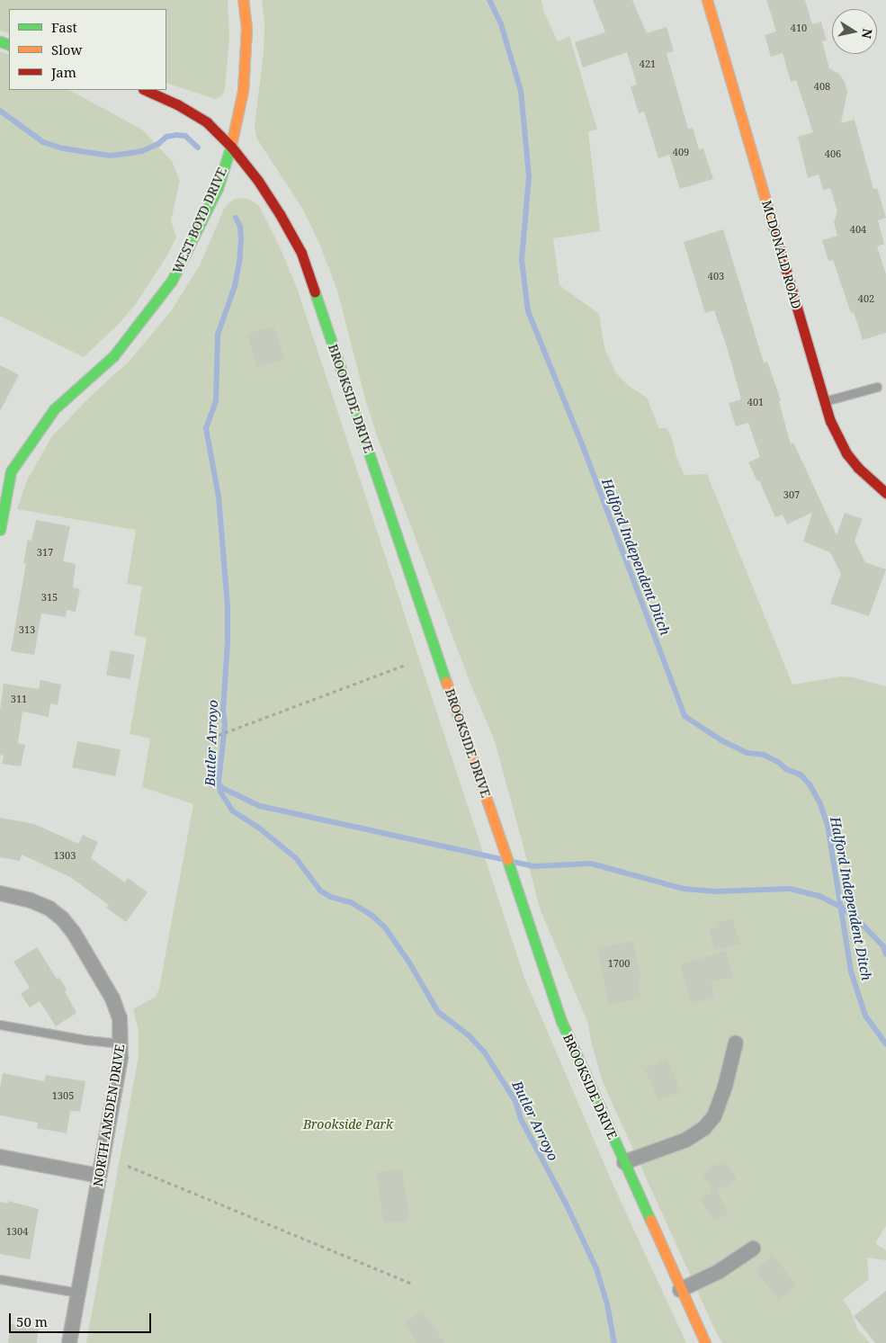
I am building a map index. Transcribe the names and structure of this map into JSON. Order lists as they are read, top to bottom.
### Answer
{
  "streets": {
    "main road": ["WEST BOYD DRIVE", "MCDONALD ROAD", "BROOKSIDE DRIVE"],
    "street": ["NORTH AMSDEN DRIVE"]
  },
  "crossings": [
    ["WEST BOYD DRIVE", "BROOKSIDE DRIVE"]
  ],
  "water": ["Halford Independent Ditch", "Butler Arroyo"],
  "parks": ["Brookside Park"],
  "house_numbers": [
    "410",
    "421",
    "408",
    "409",
    "406",
    "404",
    "403",
    "402",
    "401",
    "307",
    "317",
    "315",
    "313",
    "311",
    "1303",
    "1700",
    "1305",
    "1304"
  ],
  "legend": ["Fast", "Slow", "Jam"],
  "scale_bar": "50 m",
  "north": "right"
}
